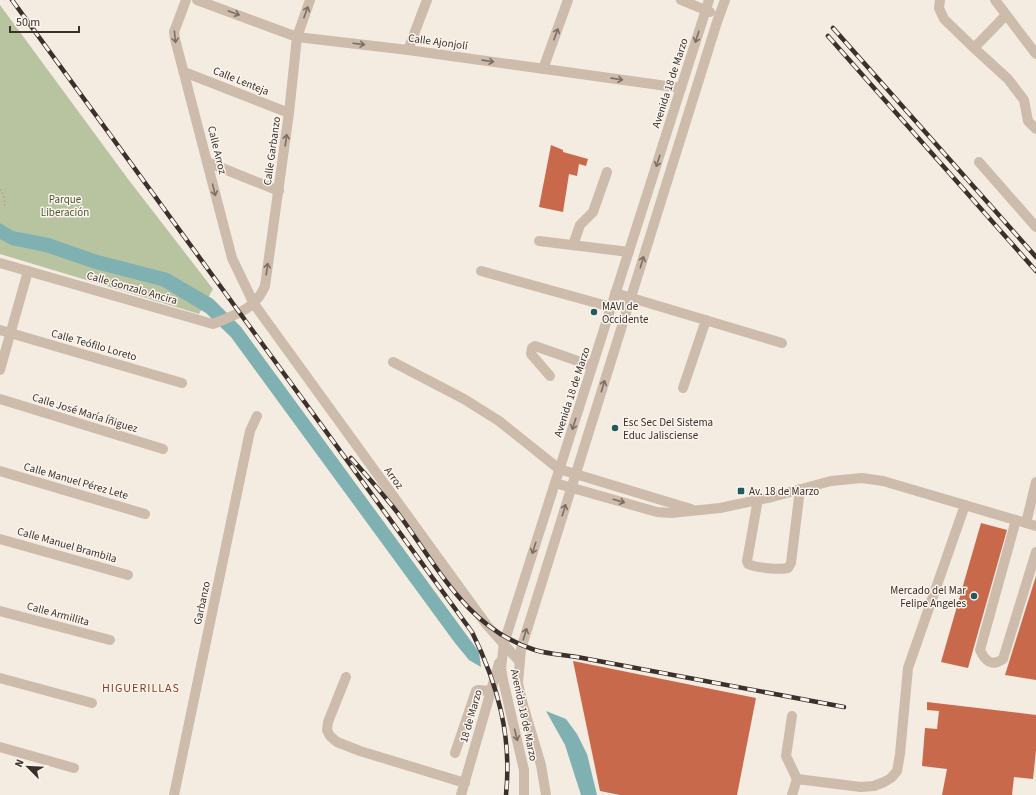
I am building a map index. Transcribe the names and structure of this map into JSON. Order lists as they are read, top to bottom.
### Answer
{
  "streets": {
    "street": [
      "Calle Ajonjolí",
      "Calle Lenteja",
      "Avenida 18 de Marzo",
      "Calle Arroz",
      "Calle Garbanzo",
      "Calle Gonzalo Ancira",
      "Calle Teófilo Loreto",
      "Calle José María Íñiguez",
      "Arroz",
      "Calle Manuel Pérez Lete",
      "Calle Manuel Brambila",
      "Garbanzo",
      "Calle Armillita",
      "18 de Marzo"
    ]
  },
  "crossings": [
    ["Calle Ajonjolí", "Avenida 18 de Marzo"],
    ["Calle Ajonjolí", "Calle Garbanzo"],
    ["Calle Lenteja", "Calle Arroz"],
    ["Calle Lenteja", "Calle Garbanzo"],
    ["Avenida 18 de Marzo", "Arroz"],
    ["Avenida 18 de Marzo", "18 de Marzo"],
    ["Calle Arroz", "Calle Garbanzo"],
    ["Calle Arroz", "Calle Gonzalo Ancira"],
    ["Calle Arroz", "Arroz"],
    ["Calle Garbanzo", "Calle Gonzalo Ancira"],
    ["Calle Garbanzo", "Arroz"],
    ["Calle Gonzalo Ancira", "Arroz"],
    ["Arroz", "18 de Marzo"]
  ],
  "one_way": ["Calle Ajonjolí", "Calle Arroz", "Calle Garbanzo"],
  "districts": ["HIGUERILLAS"],
  "parks": ["Parque Liberación"],
  "places": {
    "other": ["MAVI de Occidente", "Esc Sec Del Sistema Educ Jalisciense", "Mercado del Mar Felipe Angeles"],
    "transit": ["Av. 18 de Marzo"]
  },
  "scale_bar": "50 m",
  "north": "top left"
}
